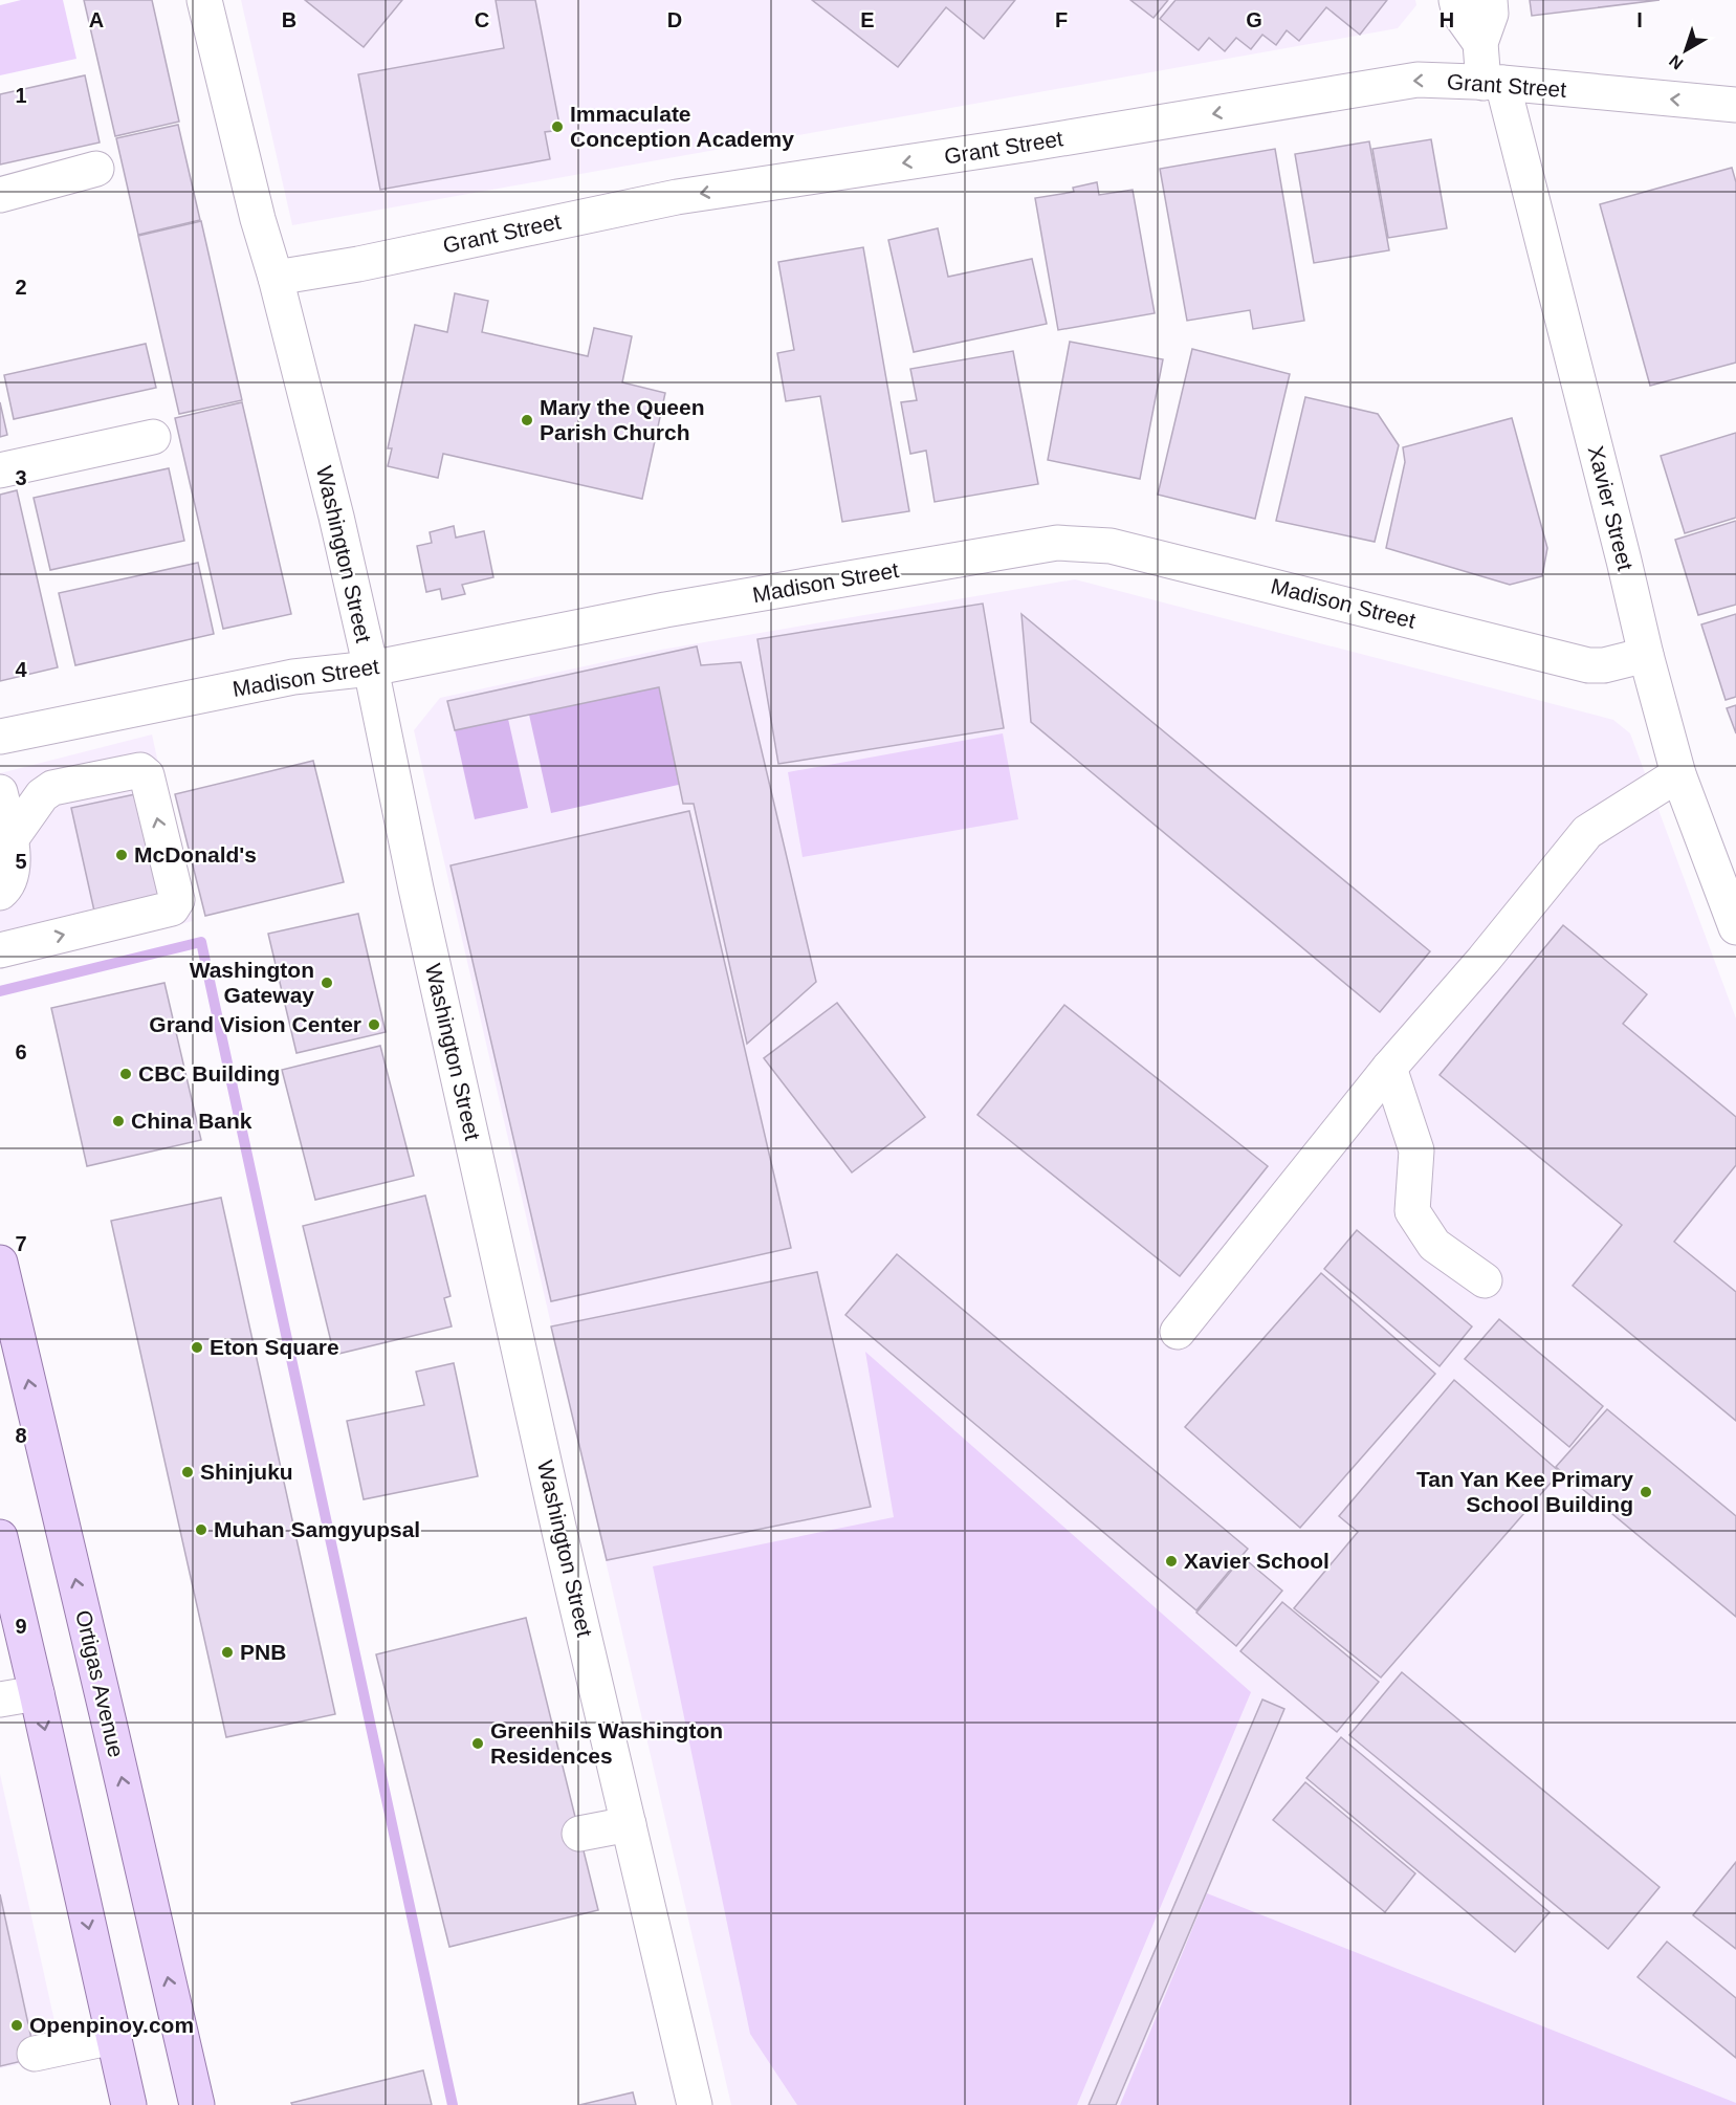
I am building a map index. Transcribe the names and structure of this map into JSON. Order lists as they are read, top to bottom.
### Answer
{
  "streets": {
    "main road": ["Ortigas Avenue"],
    "street": [
      "Grant Street",
      "Xavier Street",
      "Washington Street",
      "Madison Street"
    ]
  },
  "crossings": [
    ["Grant Street", "Xavier Street"],
    ["Grant Street", "Washington Street"],
    ["Xavier Street", "Madison Street"],
    ["Washington Street", "Madison Street"]
  ],
  "one_way": ["Grant Street"],
  "places": [
    "Immaculate Conception Academy",
    "Mary the Queen Parish Church",
    "McDonald's",
    "Washington Gateway",
    "Grand Vision Center",
    "CBC Building",
    "China Bank",
    "Eton Square",
    "Shinjuku",
    "Tan Yan Kee Primary School Building",
    "Muhan Samgyupsal",
    "Xavier School",
    "PNB",
    "Greenhils Washington Residences",
    "Openpinoy.com"
  ],
  "north": "bottom left",
  "grid": {
    "columns": [
      "A",
      "B",
      "C",
      "D",
      "E",
      "F",
      "G",
      "H",
      "I"
    ],
    "rows": [
      "1",
      "2",
      "3",
      "4",
      "5",
      "6",
      "7",
      "8",
      "9"
    ]
  }
}
